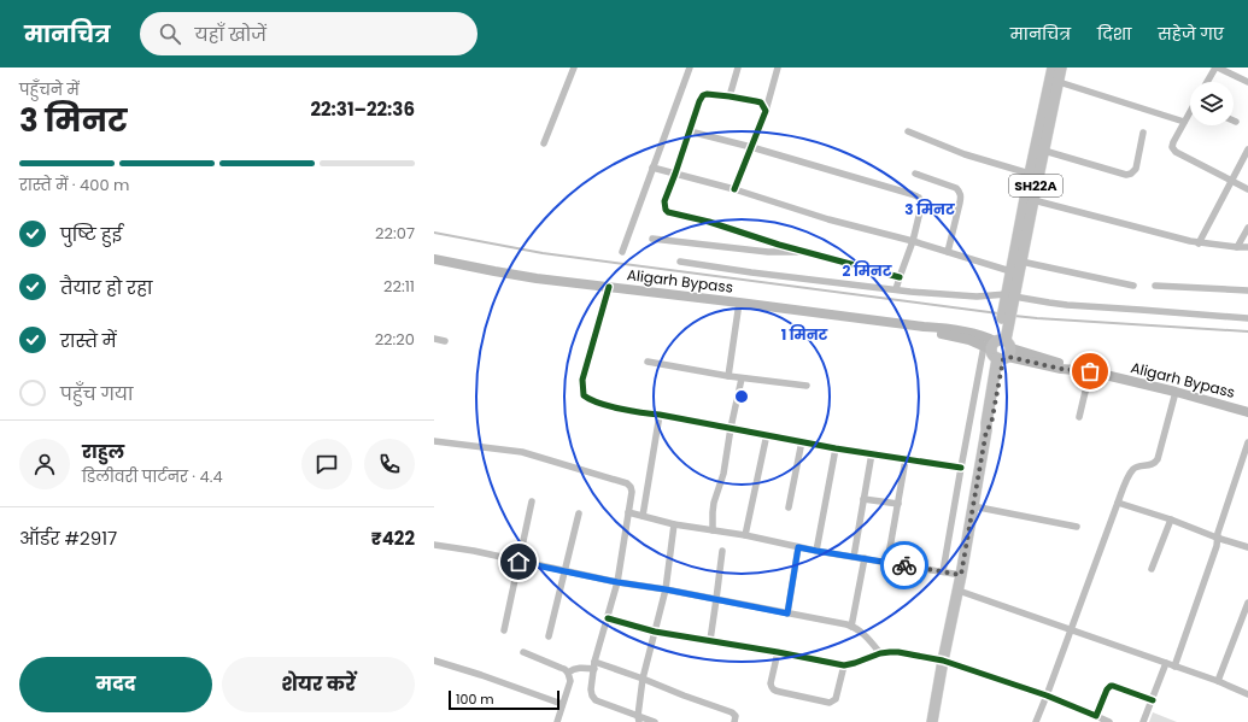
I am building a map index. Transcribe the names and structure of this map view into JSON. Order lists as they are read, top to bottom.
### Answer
{
  "streets": {
    "main road": ["SH22A", "Aligarh Bypass"]
  },
  "crossings": [
    ["SH22A", "Aligarh Bypass"]
  ],
  "scale_bar": "100 m",
  "page": {
    "header": "मानचित्र",
    "search": "यहाँ खोजें",
    "nav": ["मानचित्र", "दिशा", "सहेजे गए"],
    "heading": ["3 मिनट", "पहुँचने में", "22:31–22:36"],
    "panel": [
      "राहुल",
      "डिलीवरी पार्टनर · 4.4",
      "ऑर्डर #2917",
      "₹422"
    ],
    "bar": "रास्ते में · 400 m",
    "list": [
      ["पुष्टि हुई", "22:07"],
      ["तैयार हो रहा", "22:11"],
      ["रास्ते में", "22:20"],
      "पहुँच गया"
    ],
    "buttons": ["मदद", "शेयर करें"],
    "scale": "100 m"
  },
  "rings": ["3 मिनट", "2 मिनट", "1 मिनट"]
}
